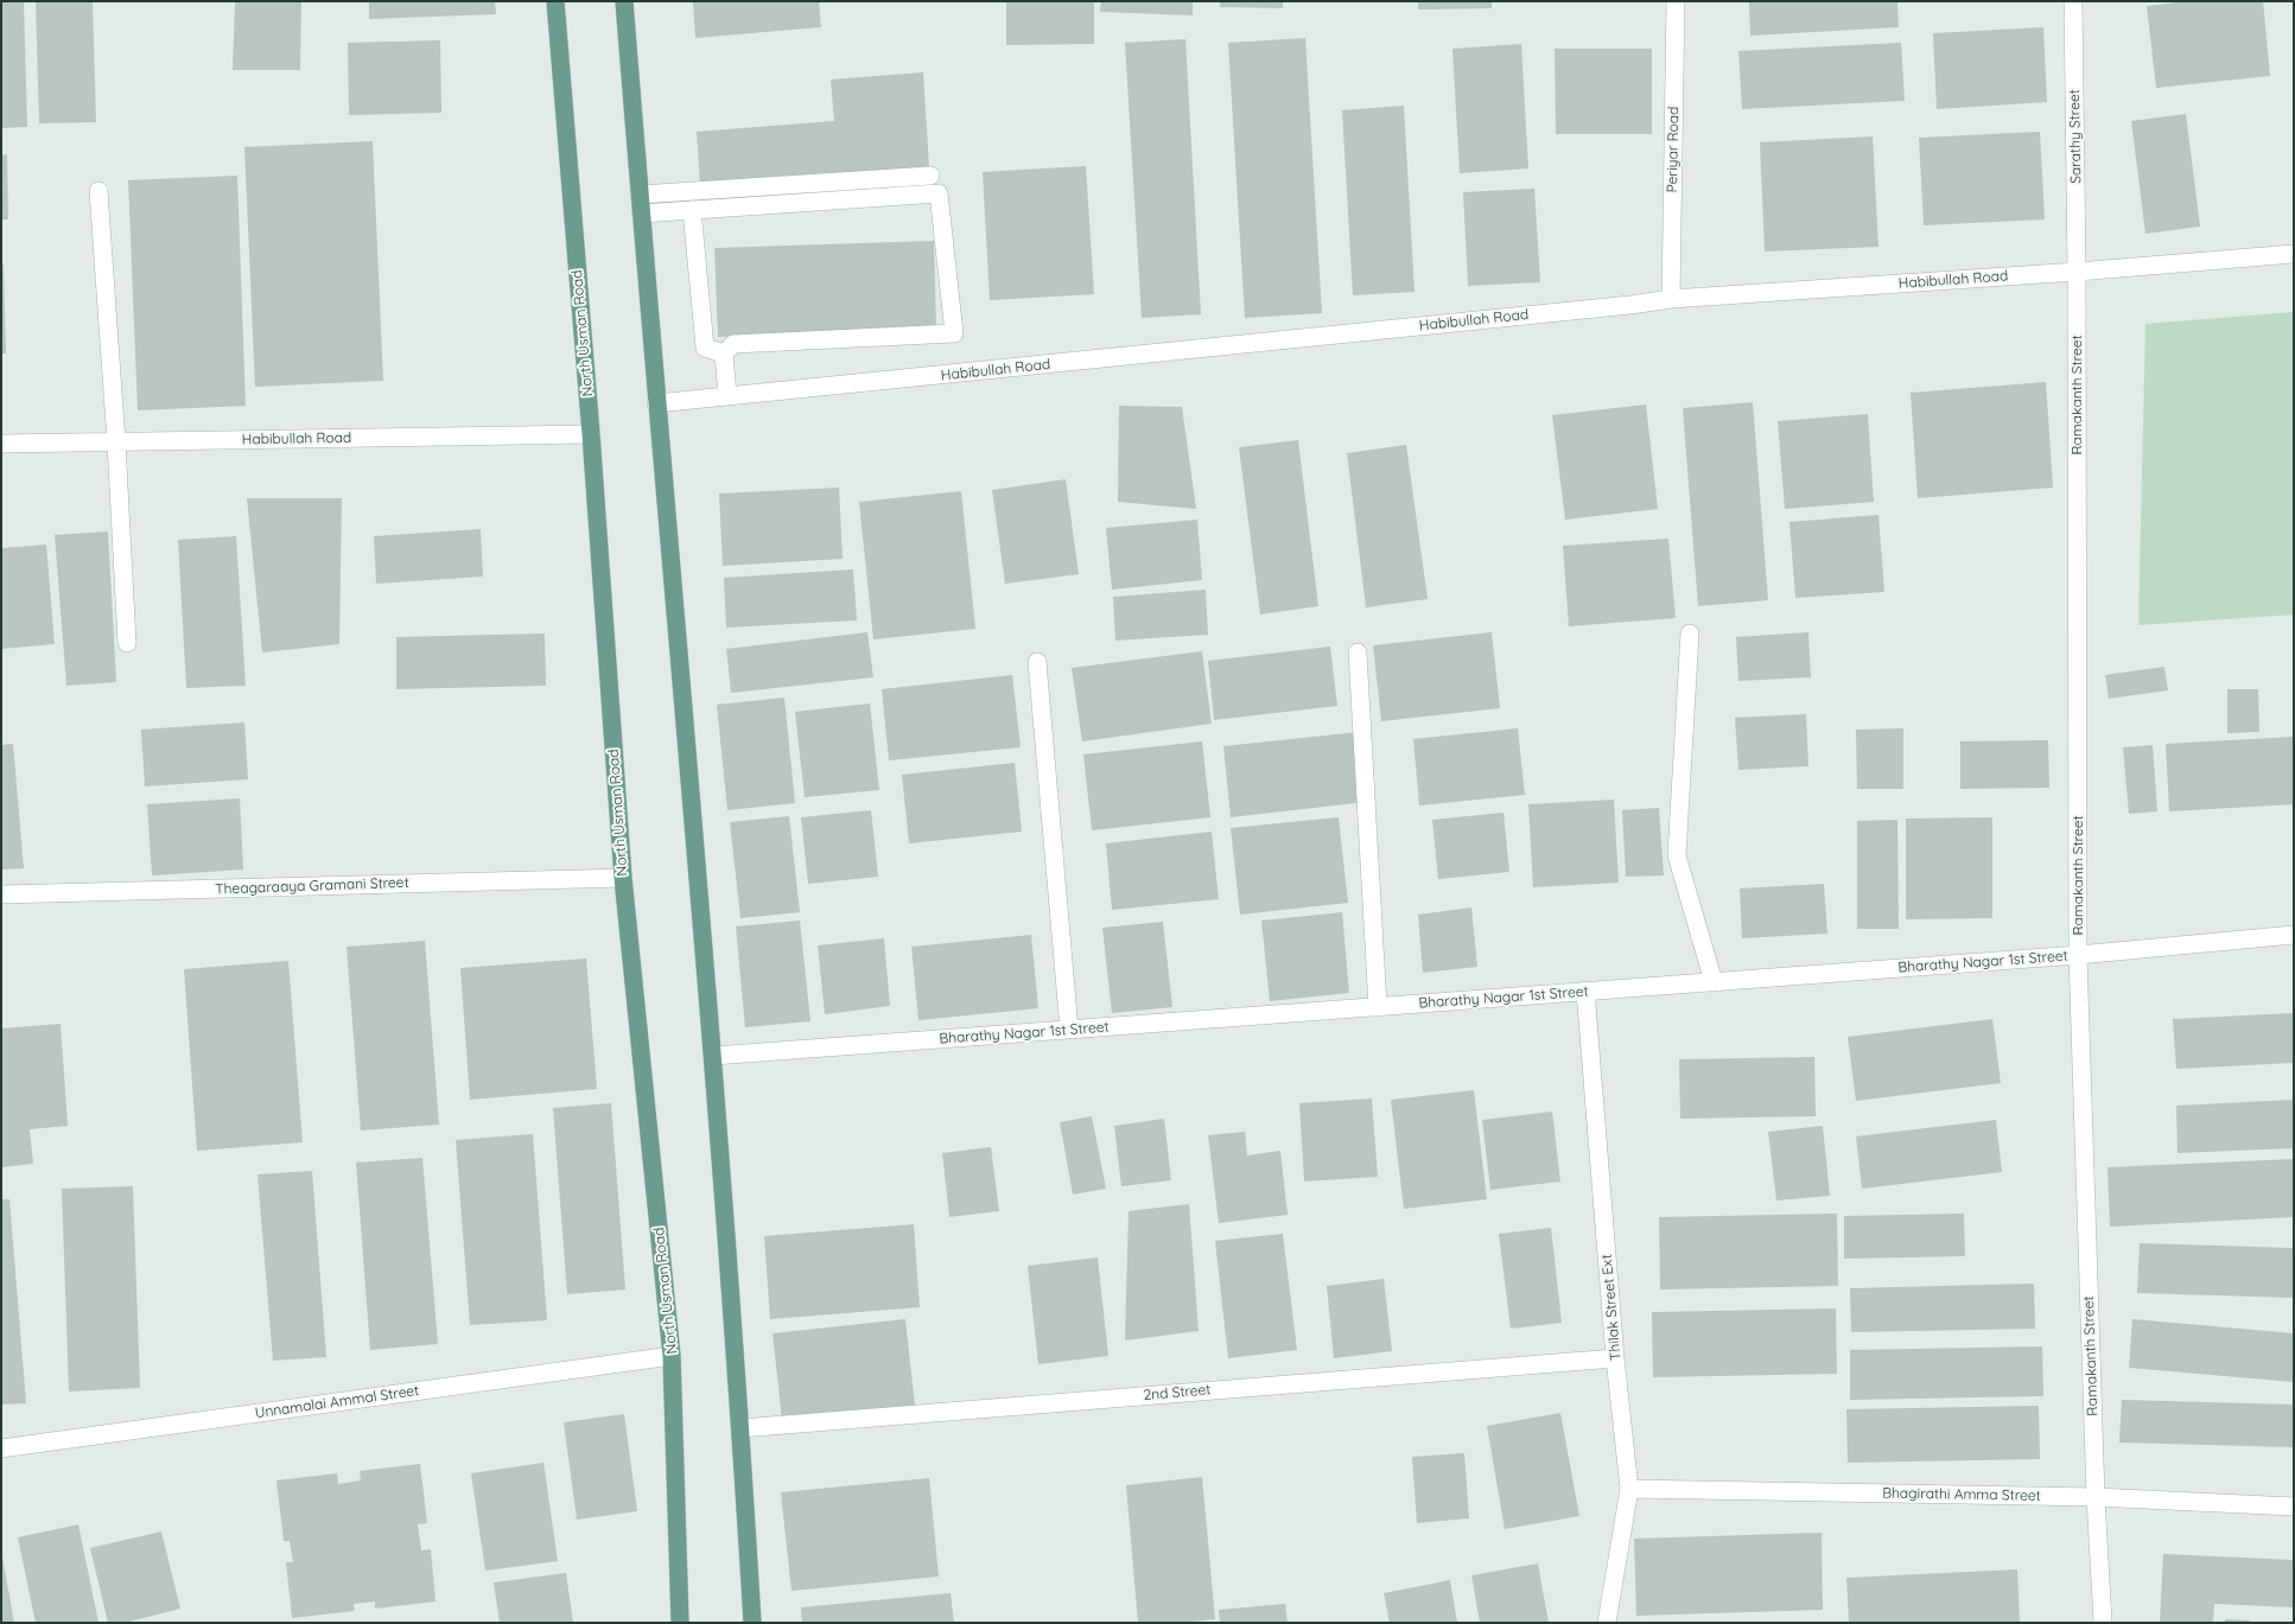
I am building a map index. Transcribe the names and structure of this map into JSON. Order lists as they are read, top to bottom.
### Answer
{
  "streets": {
    "main road": ["North Usman Road"],
    "street": [
      "Sarathy Street",
      "Periyar Road",
      "Habibullah Road",
      "Ramakanth Street",
      "Theagaraaya Gramani Street",
      "Bharathy Nagar 1st Street",
      "Thilak Street Ext",
      "2nd Street",
      "Unnamalai Ammal Street",
      "Bhagirathi Amma Street"
    ]
  },
  "crossings": [
    ["Sarathy Street", "Habibullah Road"],
    ["Sarathy Street", "Ramakanth Street"],
    ["Periyar Road", "Habibullah Road"],
    ["Habibullah Road", "North Usman Road"],
    ["Habibullah Road", "Ramakanth Street"],
    ["North Usman Road", "Theagaraaya Gramani Street"],
    ["North Usman Road", "Unnamalai Ammal Street"],
    ["Ramakanth Street", "Bharathy Nagar 1st Street"],
    ["Ramakanth Street", "Bhagirathi Amma Street"],
    ["Bharathy Nagar 1st Street", "Thilak Street Ext"],
    ["Thilak Street Ext", "2nd Street"],
    ["Thilak Street Ext", "Bhagirathi Amma Street"]
  ]
}
